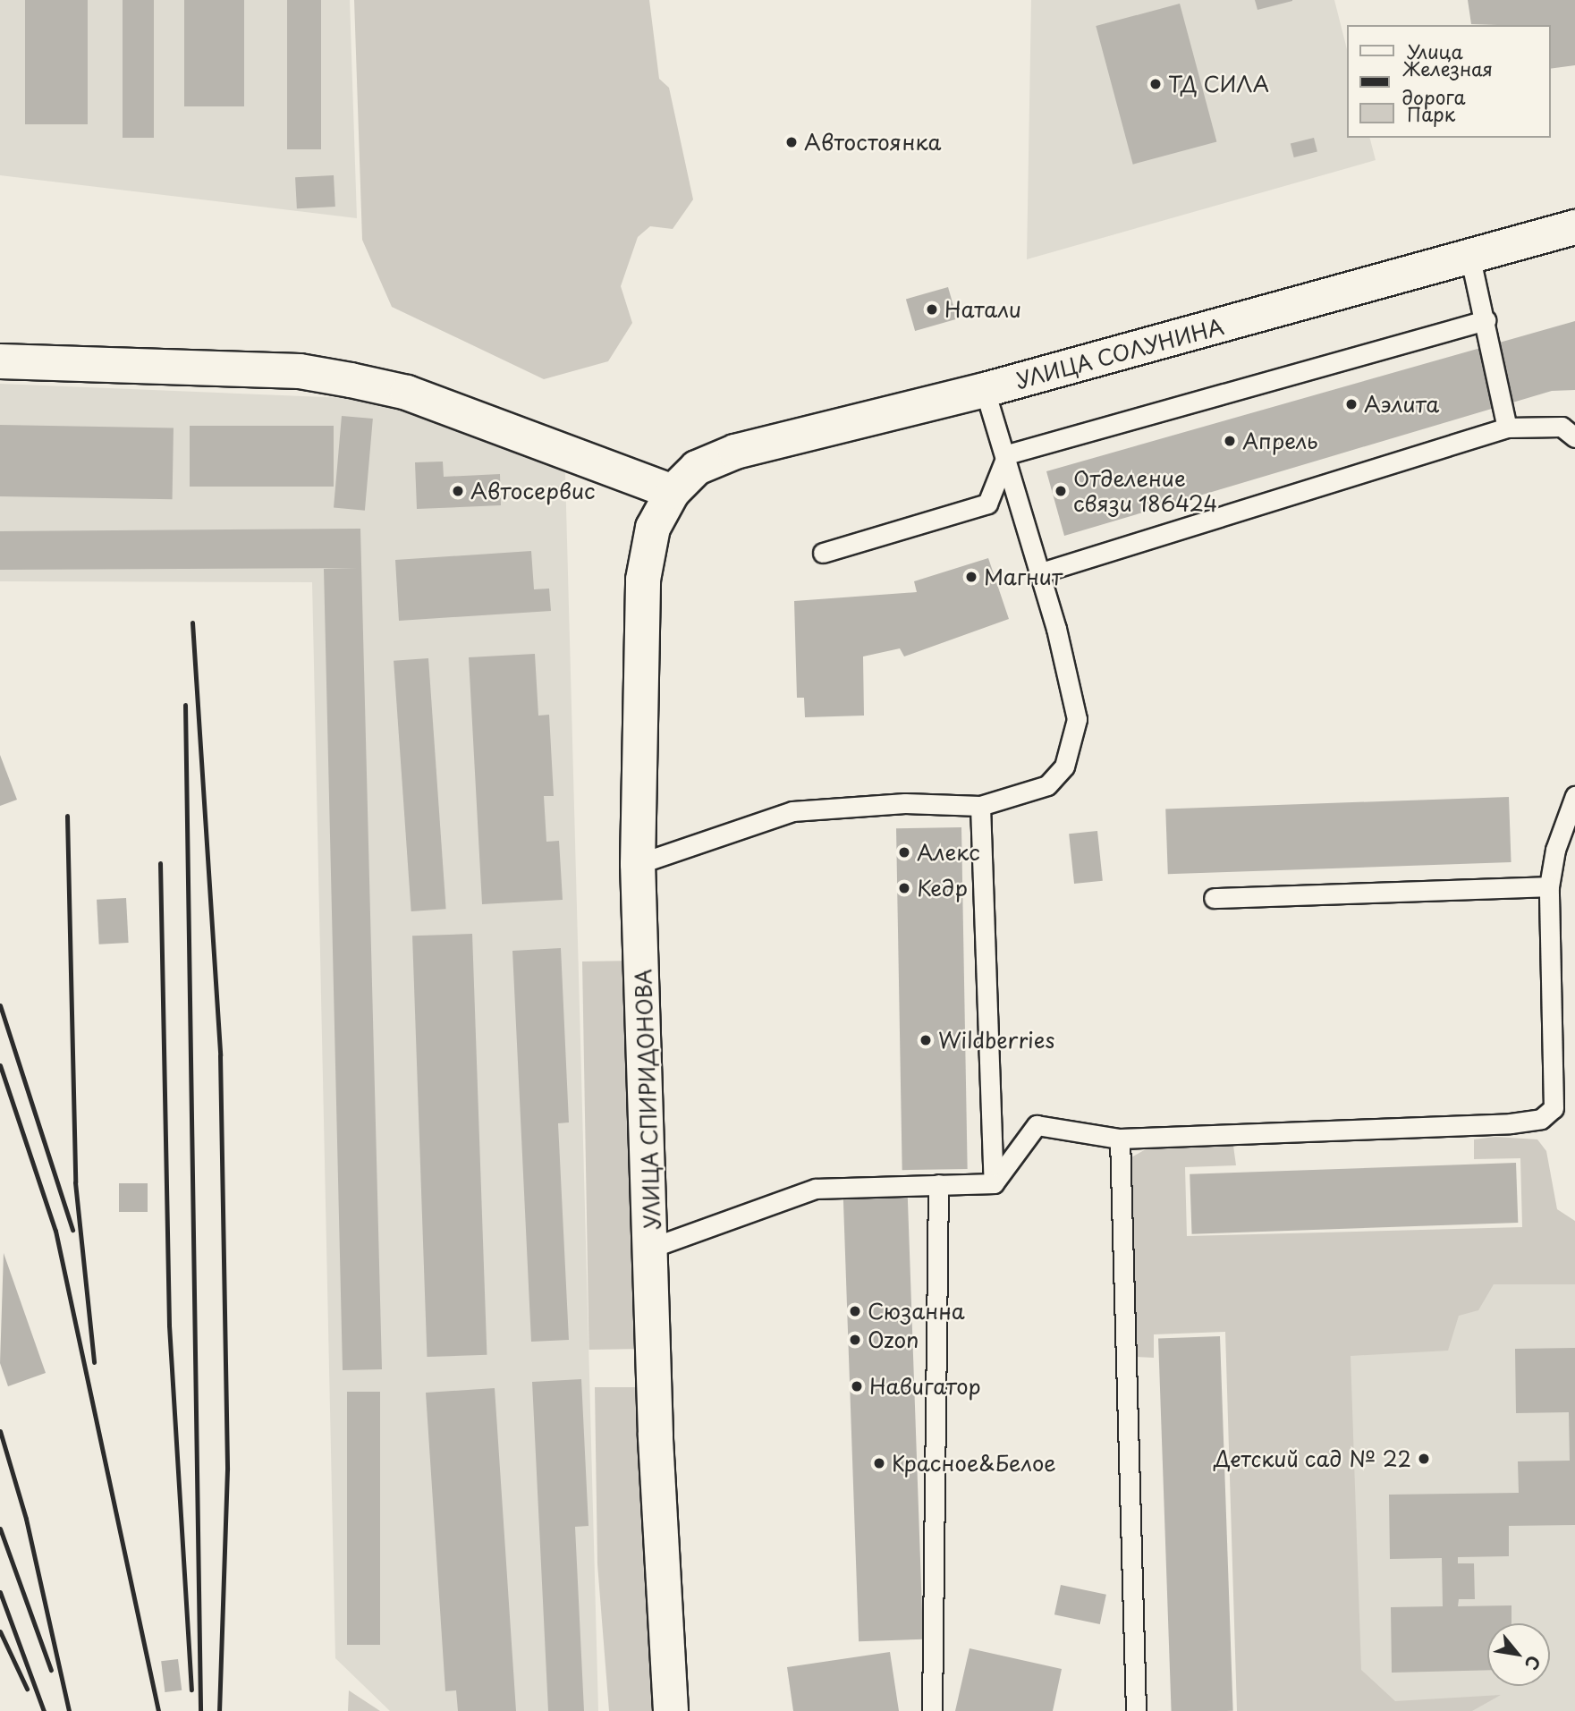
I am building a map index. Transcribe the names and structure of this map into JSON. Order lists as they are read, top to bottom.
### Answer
{
  "streets": {
    "street": ["УЛИЦА СОЛУНИНА", "УЛИЦА СПИРИДОНОВА"]
  },
  "crossings": [
    ["УЛИЦА СОЛУНИНА", "УЛИЦА СПИРИДОНОВА"]
  ],
  "places": [
    "ТД СИЛА",
    "Автостоянка",
    "Натали",
    "Аэлита",
    "Апрель",
    "Автосервис",
    "Отделение связи 186424",
    "Магнит",
    "Алекс",
    "Кедр",
    "Wildberries",
    "Сюзанна",
    "Ozon",
    "Навигатор",
    "Детский сад № 22",
    "Красное&Белое"
  ],
  "legend": ["Улица", "Железная дорога", "Парк"],
  "north": "bottom right"
}
